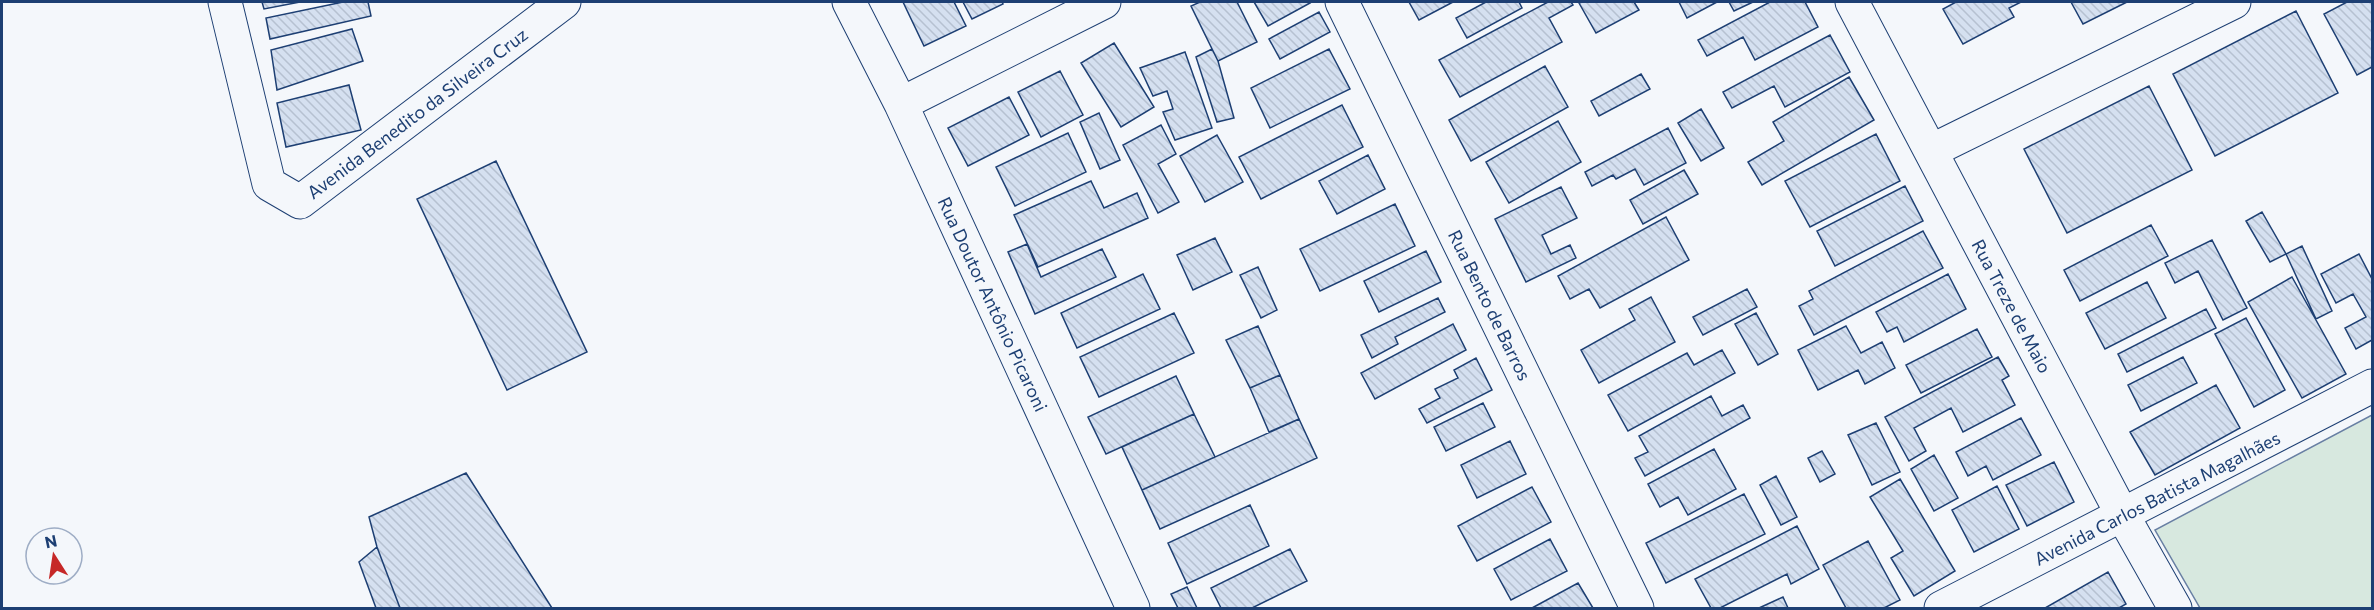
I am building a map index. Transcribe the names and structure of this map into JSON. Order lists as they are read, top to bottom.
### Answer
{
  "streets": {
    "street": [
      "Avenida Benedito da Silveira Cruz",
      "Rua Doutor Antônio Picaroni",
      "Rua Bento de Barros",
      "Rua Treze de Maio",
      "Avenida Carlos Batista Magalhães"
    ]
  },
  "crossings": [
    ["Rua Treze de Maio", "Avenida Carlos Batista Magalhães"]
  ],
  "north": "top"
}
